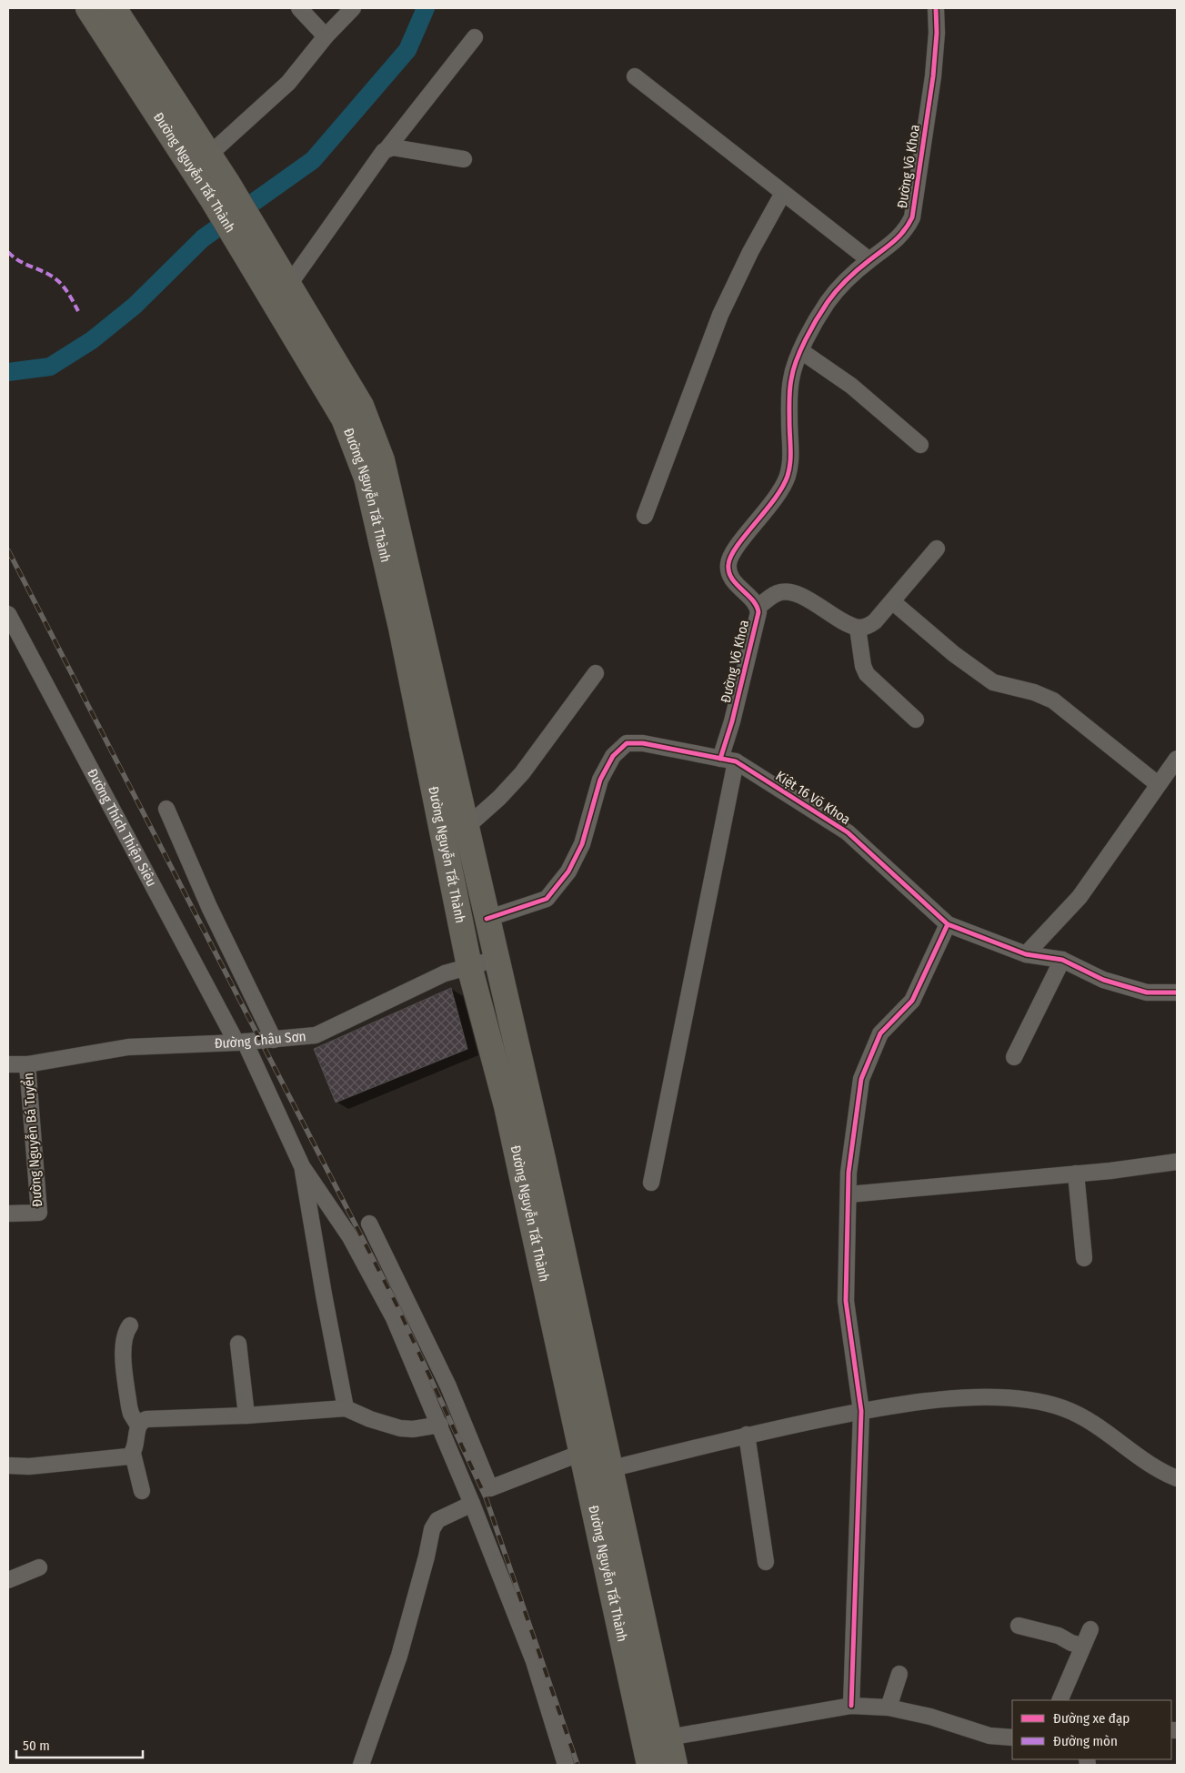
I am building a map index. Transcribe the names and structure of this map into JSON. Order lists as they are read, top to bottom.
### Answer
{
  "streets": {
    "main road": ["Đường Nguyễn Tất Thành"],
    "street": [
      "Đường Võ Khoa",
      "Kiệt 16 Võ Khoa",
      "Đường Thích Thiện Siêu",
      "Đường Châu Sơn",
      "Đường Nguyễn Bá Tuyển"
    ]
  },
  "crossings": [
    ["Đường Võ Khoa", "Kiệt 16 Võ Khoa"],
    ["Đường Nguyễn Tất Thành", "Đường Châu Sơn"],
    ["Đường Thích Thiện Siêu", "Đường Châu Sơn"],
    ["Đường Châu Sơn", "Đường Nguyễn Bá Tuyển"]
  ],
  "legend": ["Đường xe đạp", "Đường mòn"],
  "scale_bar": "50 m"
}
